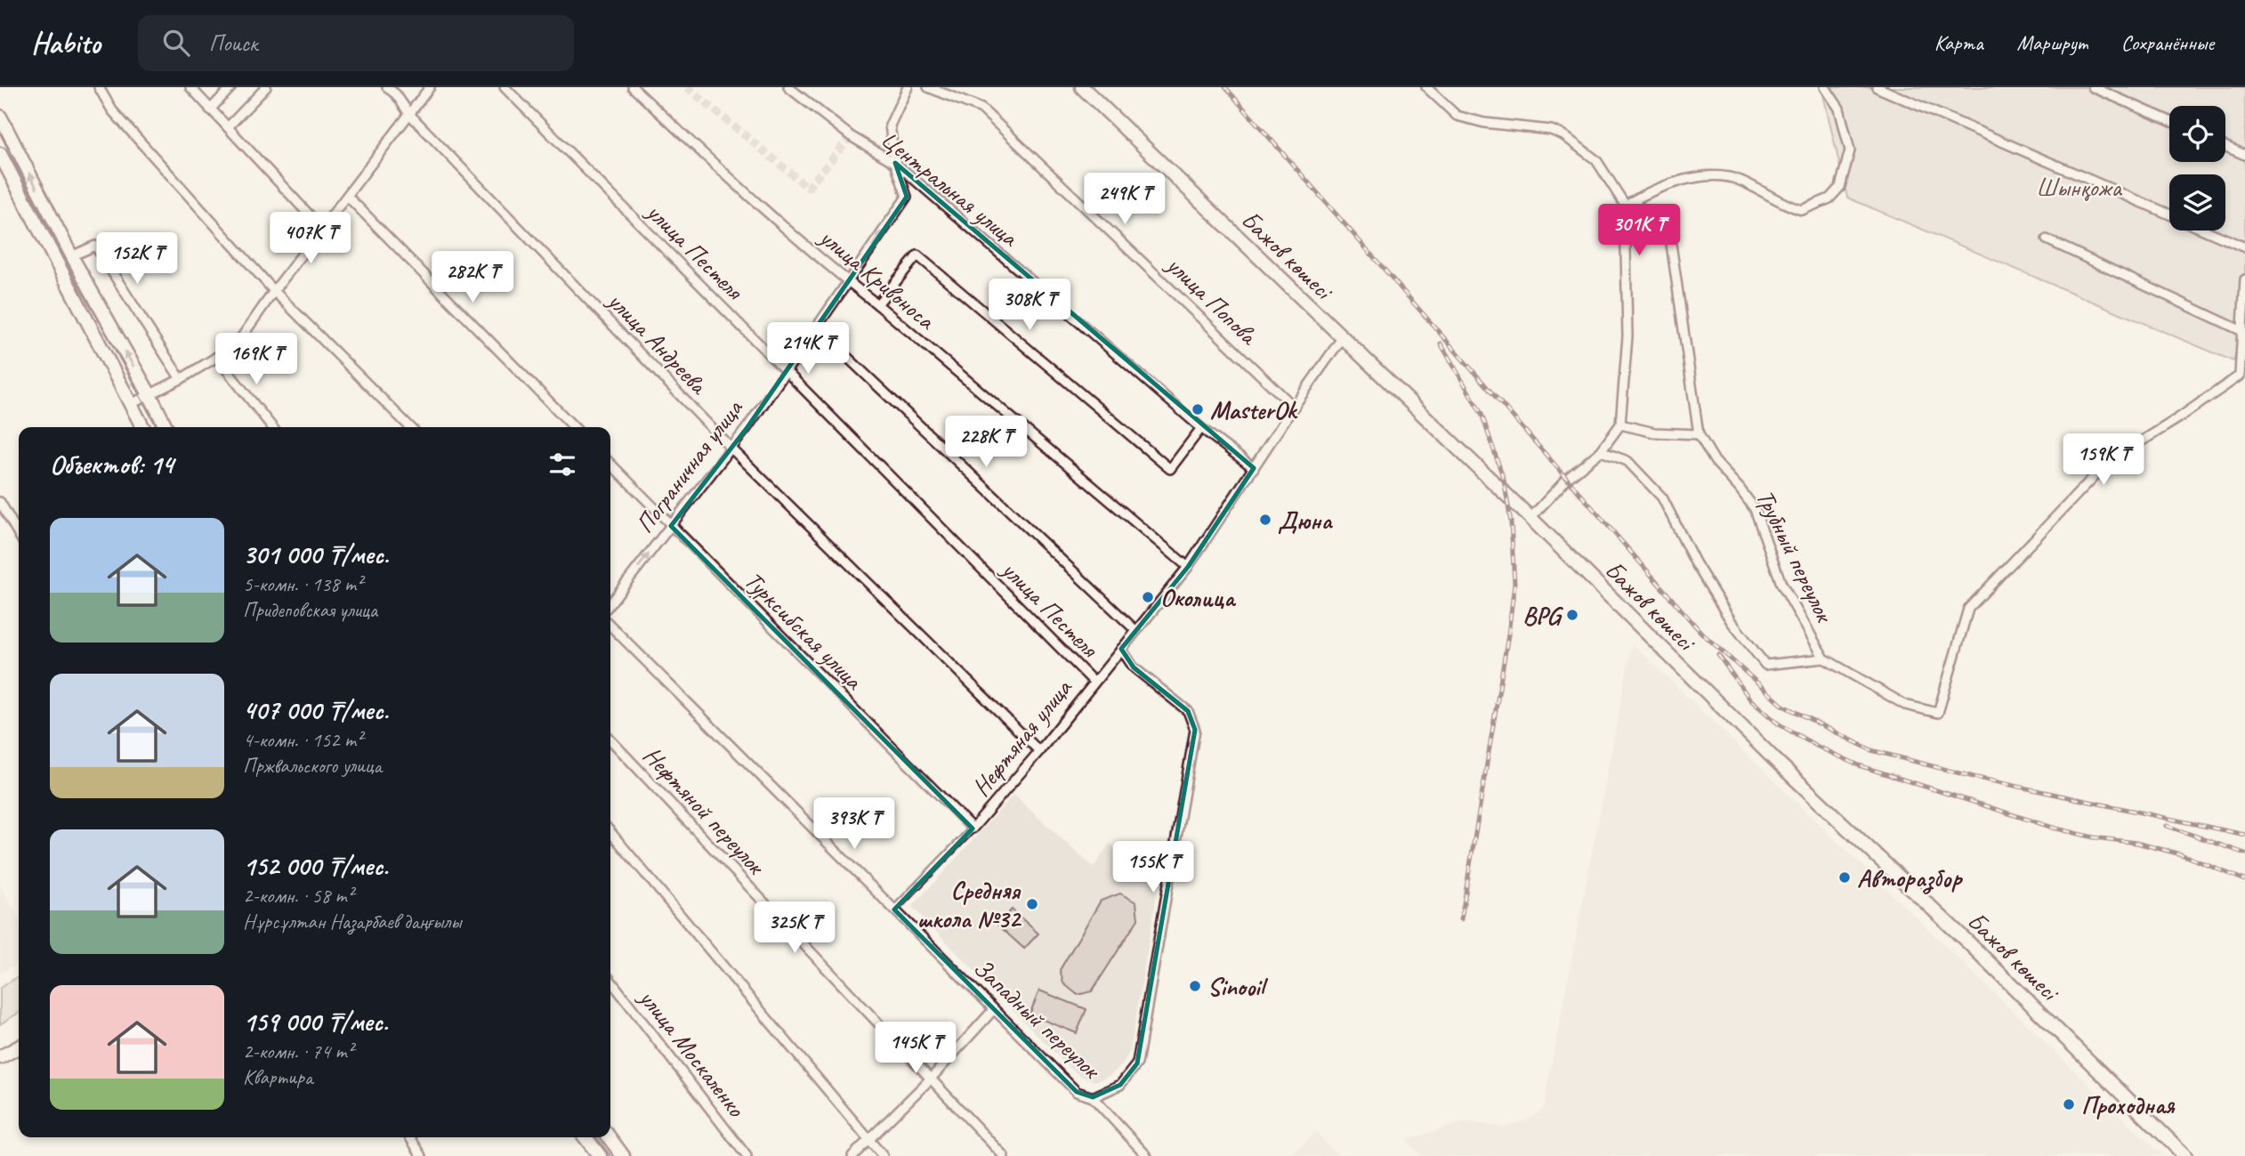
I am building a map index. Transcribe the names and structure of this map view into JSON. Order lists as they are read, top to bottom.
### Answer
{
  "streets": {
    "main road": ["Бажов көшесі"],
    "street": [
      "Центральная улица",
      "улица Пестеля",
      "улица Кривоноса",
      "улица Попова",
      "улица Андреева",
      "Пограничная улица",
      "Трубный переулок",
      "Турксибская улица",
      "Нефтяная улица",
      "Нефтяной переулок",
      "Западный переулок",
      "улица Москаленко"
    ]
  },
  "crossings": [
    ["Центральная улица", "Пограничная улица"],
    ["Центральная улица", "Нефтяная улица"],
    ["улица Пестеля", "Пограничная улица"],
    ["улица Пестеля", "Нефтяная улица"],
    ["Бажов көшесі", "Нефтяная улица"],
    ["улица Кривоноса", "Пограничная улица"],
    ["улица Кривоноса", "Нефтяная улица"],
    ["улица Попова", "Нефтяная улица"],
    ["улица Андреева", "Пограничная улица"],
    ["улица Андреева", "Нефтяная улица"],
    ["Пограничная улица", "Турксибская улица"],
    ["Турксибская улица", "Нефтяная улица"],
    ["Нефтяная улица", "Западный переулок"]
  ],
  "one_way": ["Пограничная улица"],
  "parks": ["Шынқожа"],
  "places": [
    "MasterOk",
    "Дюна",
    "Околица",
    "BPG",
    "Авторазбор",
    "Средняя школа №32",
    "Sinooil",
    "Проходная"
  ],
  "page": {
    "header": "Habito",
    "search": "Поиск",
    "nav": ["Карта", "Маршрут", "Сохранённые"],
    "price": [
      "249K ₸",
      "301K ₸",
      "407K ₸",
      "152K ₸",
      "282K ₸",
      "308K ₸",
      "214K ₸",
      "169K ₸",
      "228K ₸",
      "159K ₸",
      "393K ₸",
      "155K ₸",
      "325K ₸",
      "145K ₸"
    ],
    "heading": "Объектов: 14",
    "list": [
      {
        "name": "301 000 ₸/мес.",
        "note": "5-комн. · 138 m² · Придеповская улица"
      },
      {
        "name": "407 000 ₸/мес.",
        "note": "4-комн. · 152 m² · Пржвальского улица"
      },
      {
        "name": "152 000 ₸/мес.",
        "note": "2-комн. · 58 m² · Нұрсұлтан Назарбаев даңғылы"
      },
      {
        "name": "159 000 ₸/мес.",
        "note": "2-комн. · 74 m² · Квартира"
      }
    ]
  }
}
